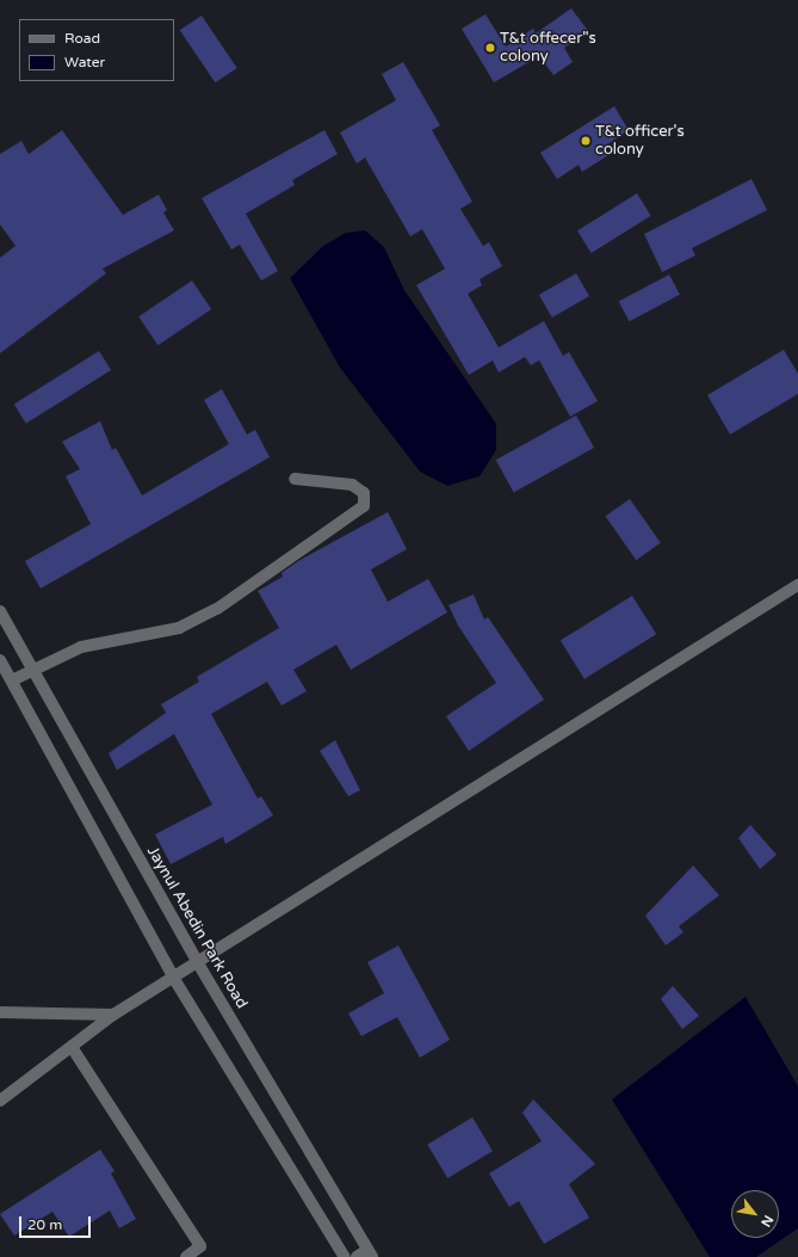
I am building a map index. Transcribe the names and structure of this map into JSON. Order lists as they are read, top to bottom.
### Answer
{
  "streets": {
    "street": ["Jaynul Abedin Park Road"]
  },
  "places": ["T&t offecer\"s colony", "T&t officer's colony"],
  "legend": ["Road", "Water"],
  "scale_bar": "20 m",
  "north": "bottom right"
}
